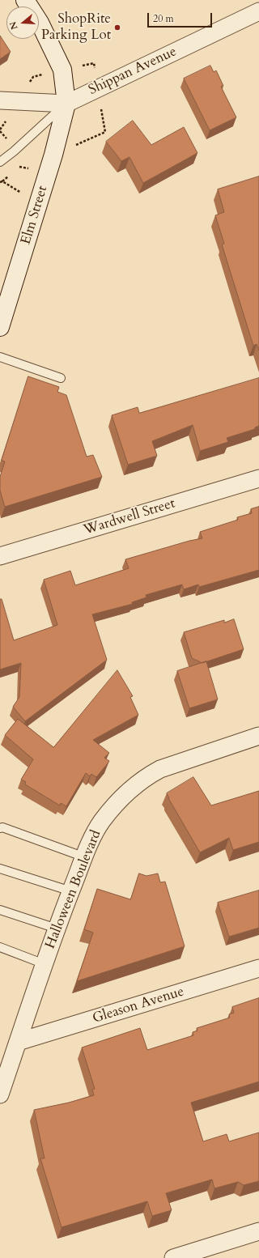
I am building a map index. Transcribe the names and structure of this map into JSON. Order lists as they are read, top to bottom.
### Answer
{
  "streets": {
    "main road": ["Elm Street"],
    "street": [
      "Shippan Avenue",
      "Wardwell Street",
      "Halloween Boulevard",
      "Gleason Avenue"
    ]
  },
  "crossings": [
    ["Shippan Avenue", "Elm Street"],
    ["Halloween Boulevard", "Gleason Avenue"]
  ],
  "places": ["ShopRite Parking Lot"],
  "scale_bar": "20 m",
  "north": "left"
}
